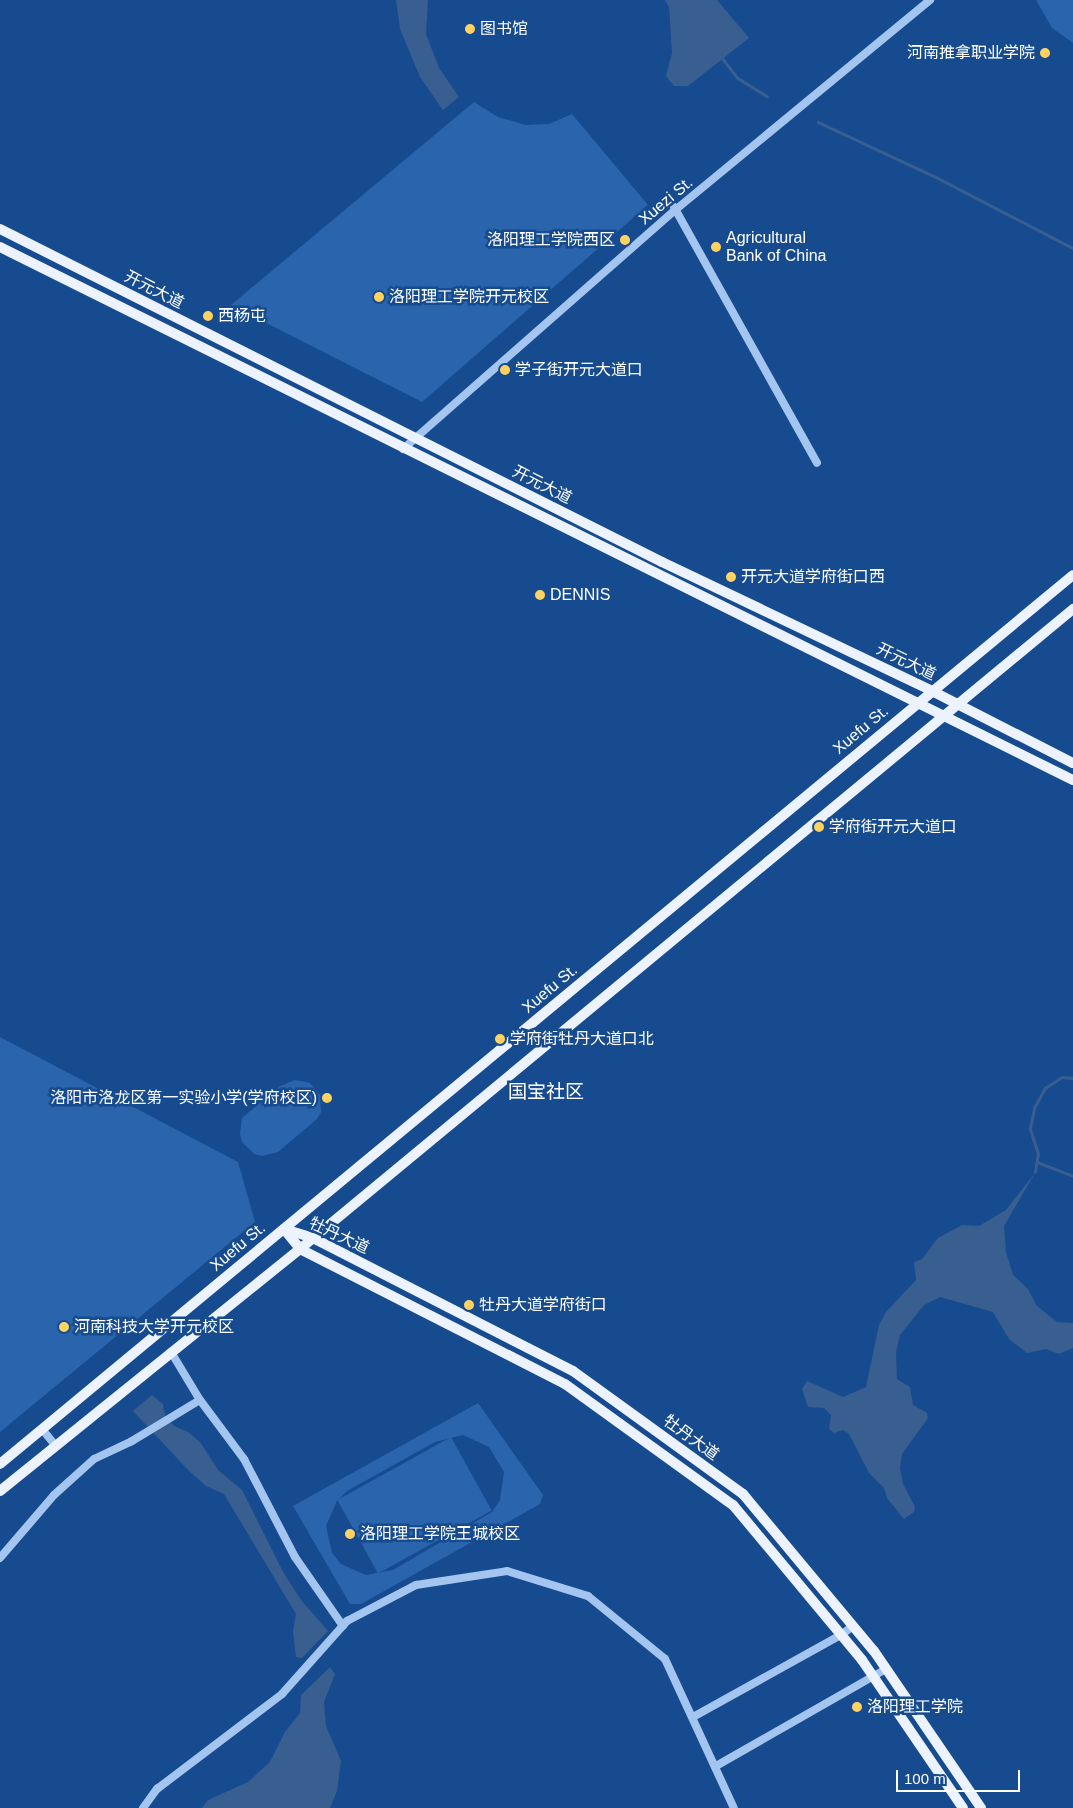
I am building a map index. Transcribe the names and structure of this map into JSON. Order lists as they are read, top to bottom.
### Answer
{
  "streets": {
    "main road": ["开元大道", "Xuefu St.", "牡丹大道"],
    "street": ["Xuezi St."]
  },
  "crossings": [
    ["Xuezi St.", "开元大道"],
    ["开元大道", "Xuefu St."],
    ["Xuefu St.", "牡丹大道"]
  ],
  "districts": ["国宝社区"],
  "places": [
    "图书馆",
    "河南推拿职业学院",
    "洛阳理工学院西区",
    "Agricultural Bank of China",
    "洛阳理工学院开元校区",
    "西杨屯",
    "学子街开元大道口",
    "开元大道学府街口西",
    "DENNIS",
    "学府街开元大道口",
    "学府街牡丹大道口北",
    "洛阳市洛龙区第一实验小学(学府校区)",
    "牡丹大道学府街口",
    "河南科技大学开元校区",
    "洛阳理工学院王城校区",
    "洛阳理工学院"
  ],
  "scale_bar": "100 m"
}
